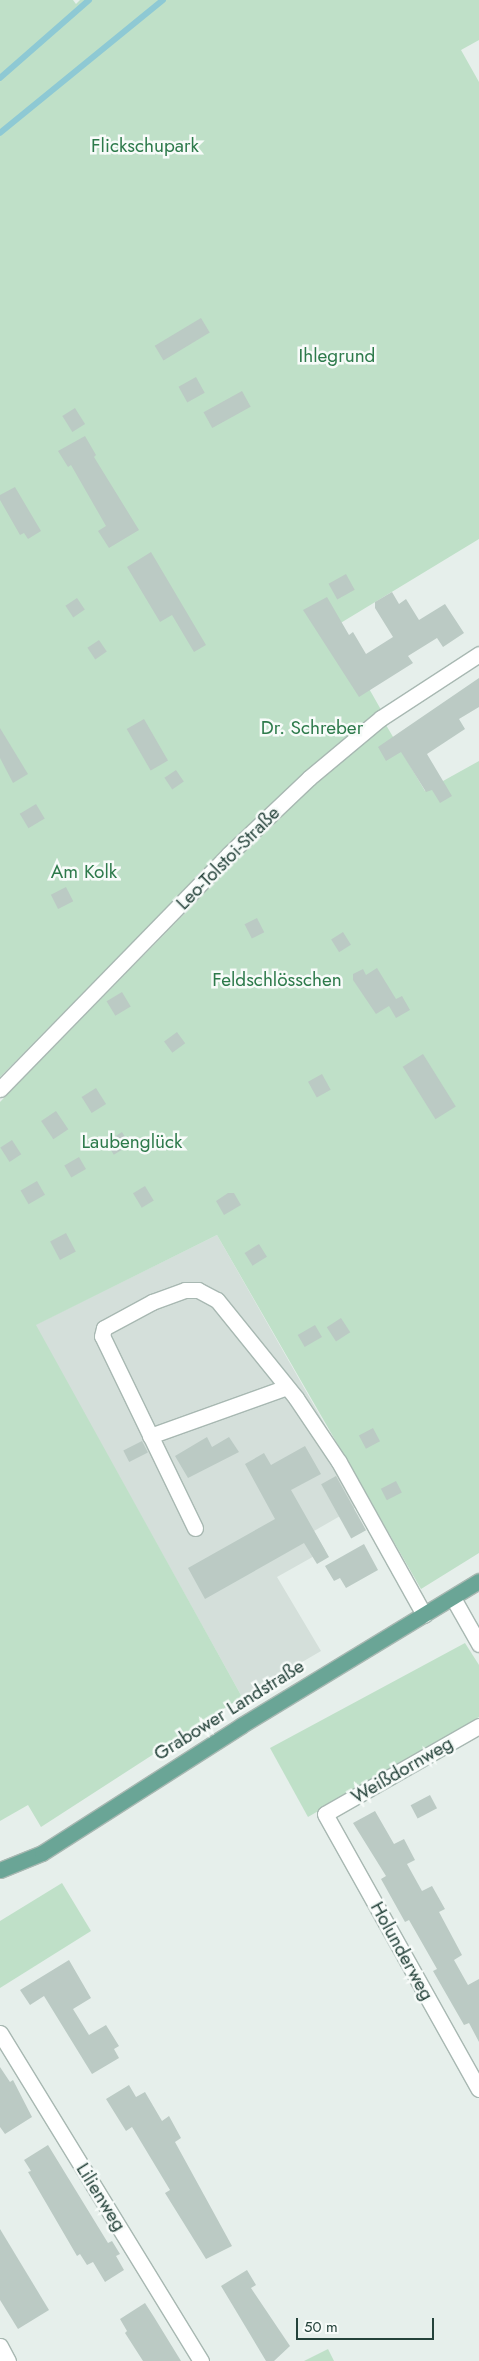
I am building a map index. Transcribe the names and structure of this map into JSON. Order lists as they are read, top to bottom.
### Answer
{
  "streets": {
    "main road": ["Grabower Landstraße"],
    "street": [
      "Leo-Tolstoi-Straße",
      "Weißdornweg",
      "Holunderweg",
      "Lilienweg"
    ]
  },
  "crossings": [
    ["Weißdornweg", "Holunderweg"]
  ],
  "parks": [
    "Flickschupark",
    "Ihlegrund",
    "Dr. Schreber",
    "Am Kolk",
    "Feldschlösschen",
    "Laubenglück"
  ],
  "scale_bar": "50 m"
}
